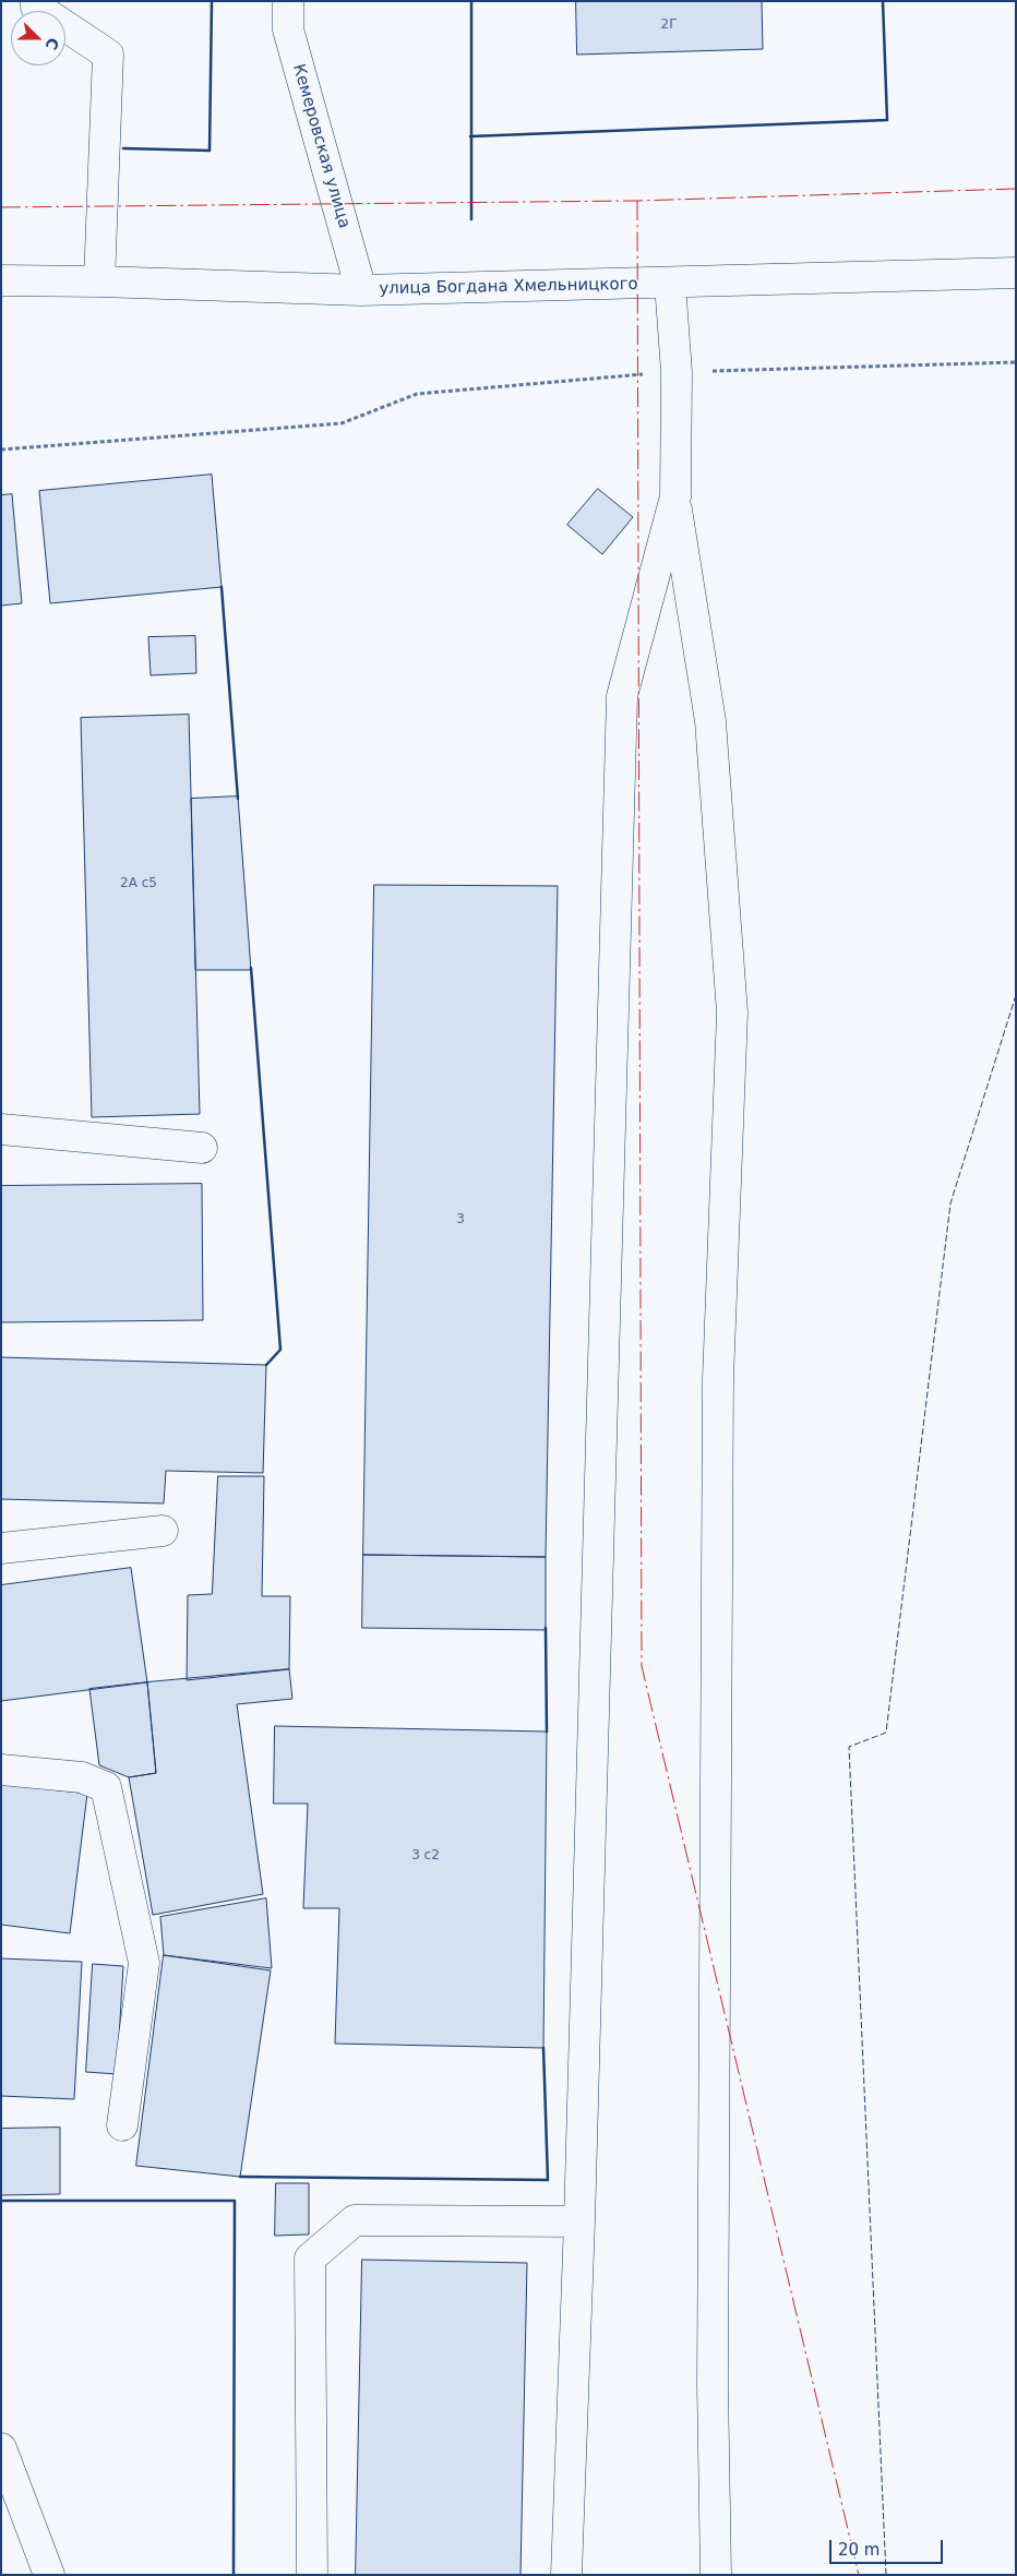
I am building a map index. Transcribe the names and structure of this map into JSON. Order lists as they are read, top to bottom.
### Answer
{
  "streets": {
    "street": ["Кемеровская улица", "улица Богдана Хмельницкого"]
  },
  "crossings": [
    ["Кемеровская улица", "улица Богдана Хмельницкого"]
  ],
  "house_numbers": [
    "2Г",
    "2А с5",
    "3",
    "3 с2"
  ],
  "scale_bar": "20 m",
  "north": "right"
}
